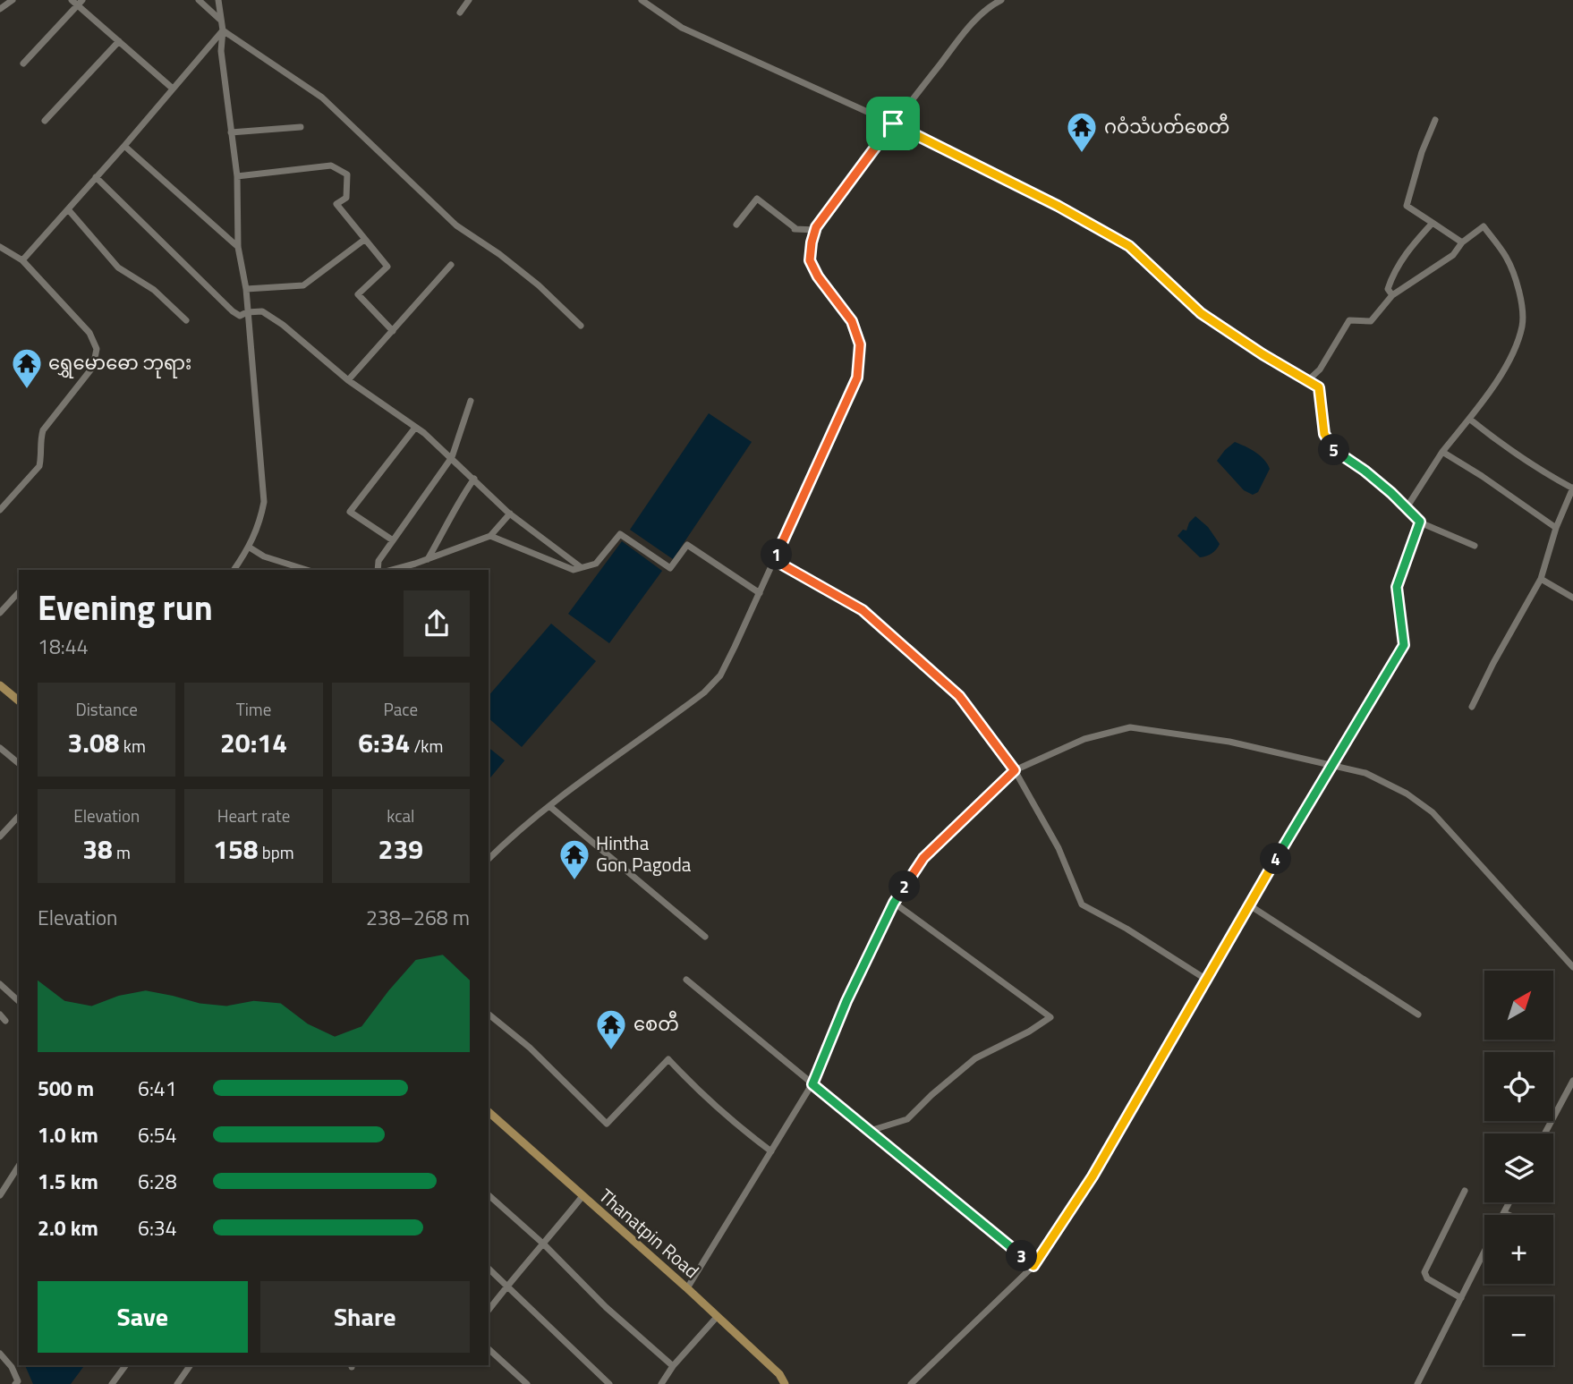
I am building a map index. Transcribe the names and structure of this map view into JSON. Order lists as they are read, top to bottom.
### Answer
{
  "streets": {
    "main road": ["Thanatpin Road"]
  },
  "places": {
    "temple": [
      "ဂဝံသံပတ်စေတီ",
      "ရွှေမောဓော ဘုရား",
      "Hintha Gon Pagoda",
      "စေတီ"
    ]
  },
  "north": "top right",
  "page": {
    "pins": [
      "5",
      "1",
      "4",
      "2",
      "3"
    ],
    "heading": ["Evening run", "18:44"],
    "stats": [
      ["Distance", "3.08 km"],
      ["Time", "20:14"],
      ["Pace", "6:34 /km"],
      ["Elevation", "38 m"],
      ["Heart rate", "158 bpm"],
      ["kcal", "239"]
    ],
    "chart": ["Elevation", "238–268 m"],
    "map_buttons": ["+", "−"],
    "list": [
      {
        "name": "500 m",
        "note": "6:41"
      },
      {
        "name": "1.0 km",
        "note": "6:54"
      },
      {
        "name": "1.5 km",
        "note": "6:28"
      },
      {
        "name": "2.0 km",
        "note": "6:34"
      }
    ],
    "buttons": ["Save", "Share"]
  }
}
